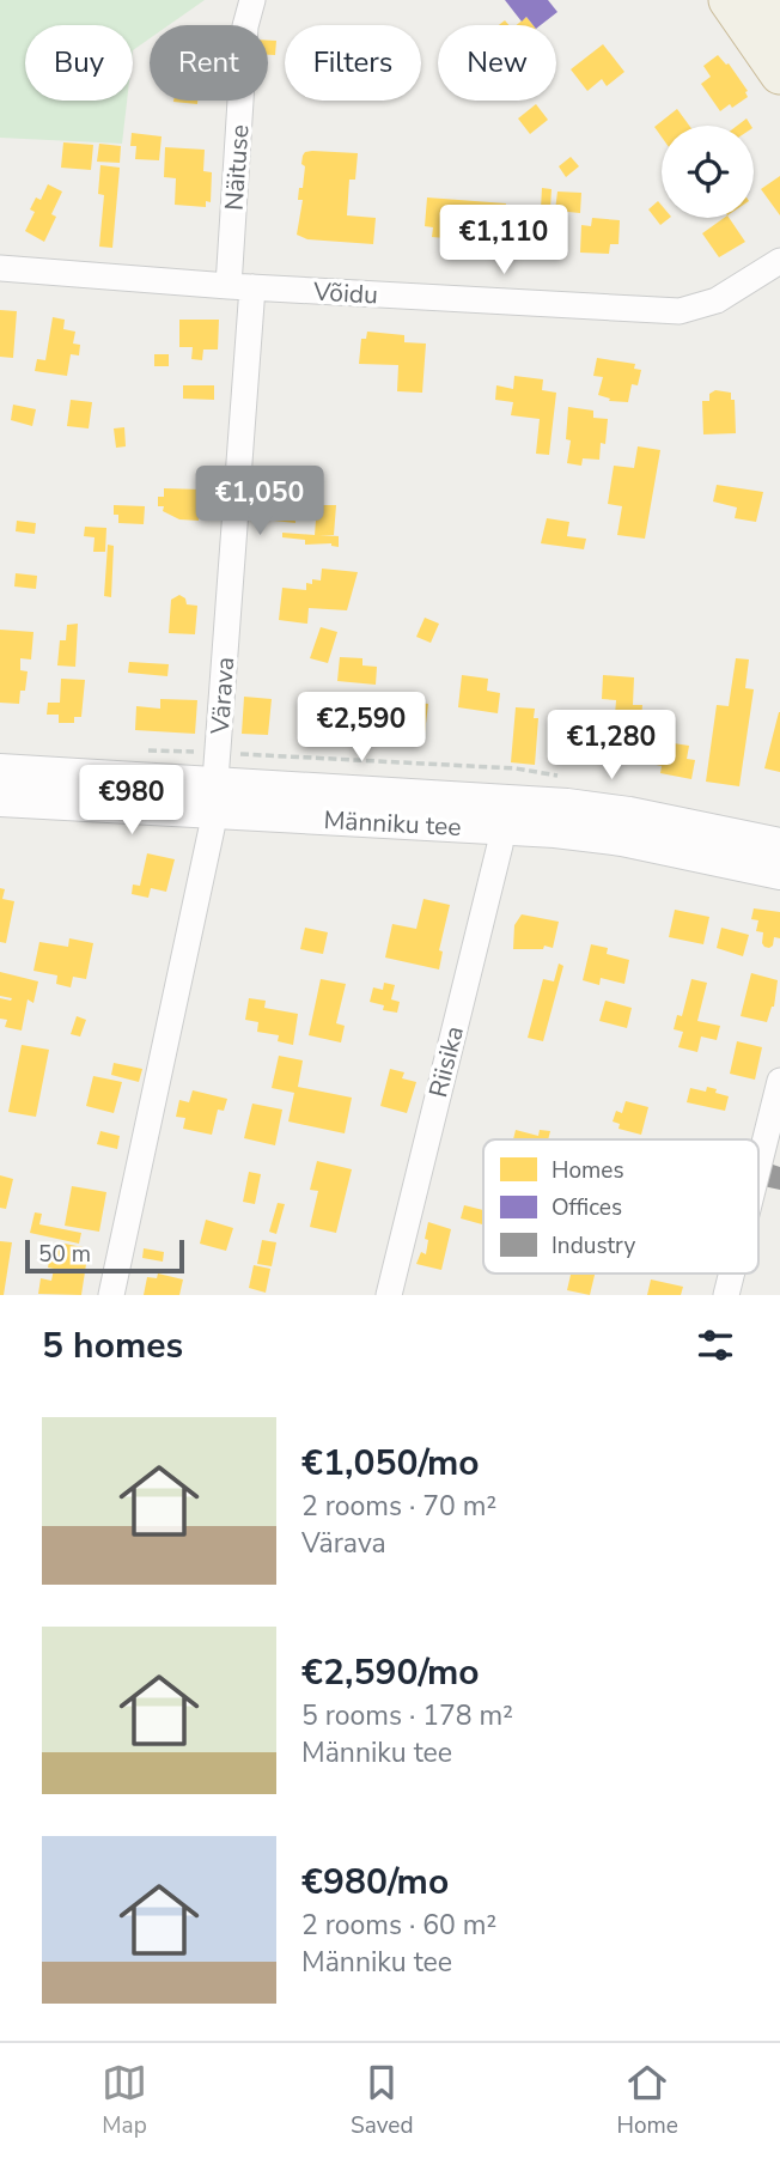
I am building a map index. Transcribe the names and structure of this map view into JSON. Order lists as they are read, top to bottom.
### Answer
{
  "streets": {
    "street": [
      "Näituse",
      "Võidu",
      "Värava",
      "Männiku tee",
      "Riisika"
    ]
  },
  "crossings": [
    ["Näituse", "Võidu"],
    ["Näituse", "Värava"],
    ["Võidu", "Värava"],
    ["Värava", "Männiku tee"],
    ["Männiku tee", "Riisika"]
  ],
  "legend": ["Homes", "Offices", "Industry"],
  "scale_bar": "50 m",
  "page": {
    "chip": [
      "Buy",
      "Rent",
      "Filters",
      "New"
    ],
    "price": [
      "€1,110",
      "€1,050",
      "€2,590",
      "€1,280",
      "€980"
    ],
    "scale": "50 m",
    "heading": "5 homes",
    "list": [
      {
        "name": "€1,050/mo",
        "note": "2 rooms · 70 m² · Värava"
      },
      {
        "name": "€2,590/mo",
        "note": "5 rooms · 178 m² · Männiku tee"
      },
      {
        "name": "€980/mo",
        "note": "2 rooms · 60 m² · Männiku tee"
      }
    ],
    "tabs": ["Map", "Saved", "Home"]
  }
}
